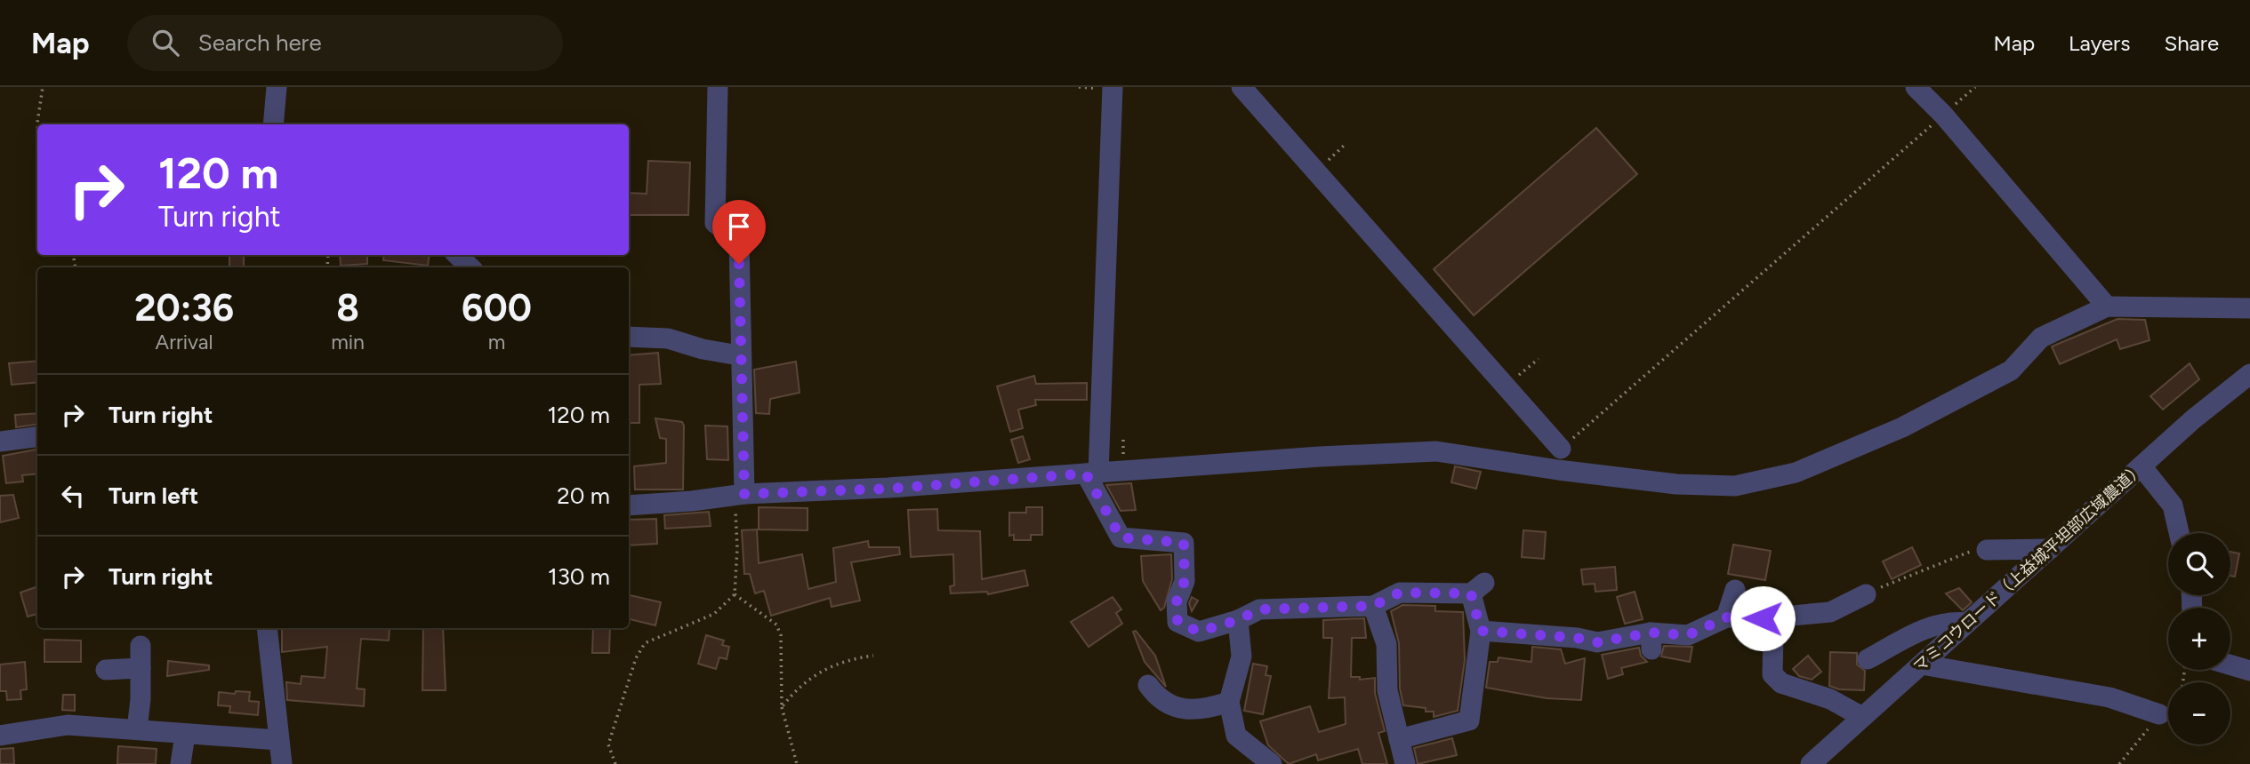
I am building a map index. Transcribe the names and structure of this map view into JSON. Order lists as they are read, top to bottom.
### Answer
{
  "streets": {
    "street": ["マミコウロード（上益城平坦部広域農道）"]
  },
  "page": {
    "header": "Map",
    "search": "Search here",
    "nav": ["Map", "Layers", "Share"],
    "turn": ["120 m", "Turn right"],
    "eta": [
      "20:36",
      "Arrival",
      "8",
      "min",
      "600",
      "m"
    ],
    "list": [
      {
        "name": "Turn right",
        "value": "120 m"
      },
      {
        "name": "Turn left",
        "value": "20 m"
      },
      {
        "name": "Turn right",
        "value": "130 m"
      }
    ],
    "map_buttons": ["+", "−"]
  }
}
